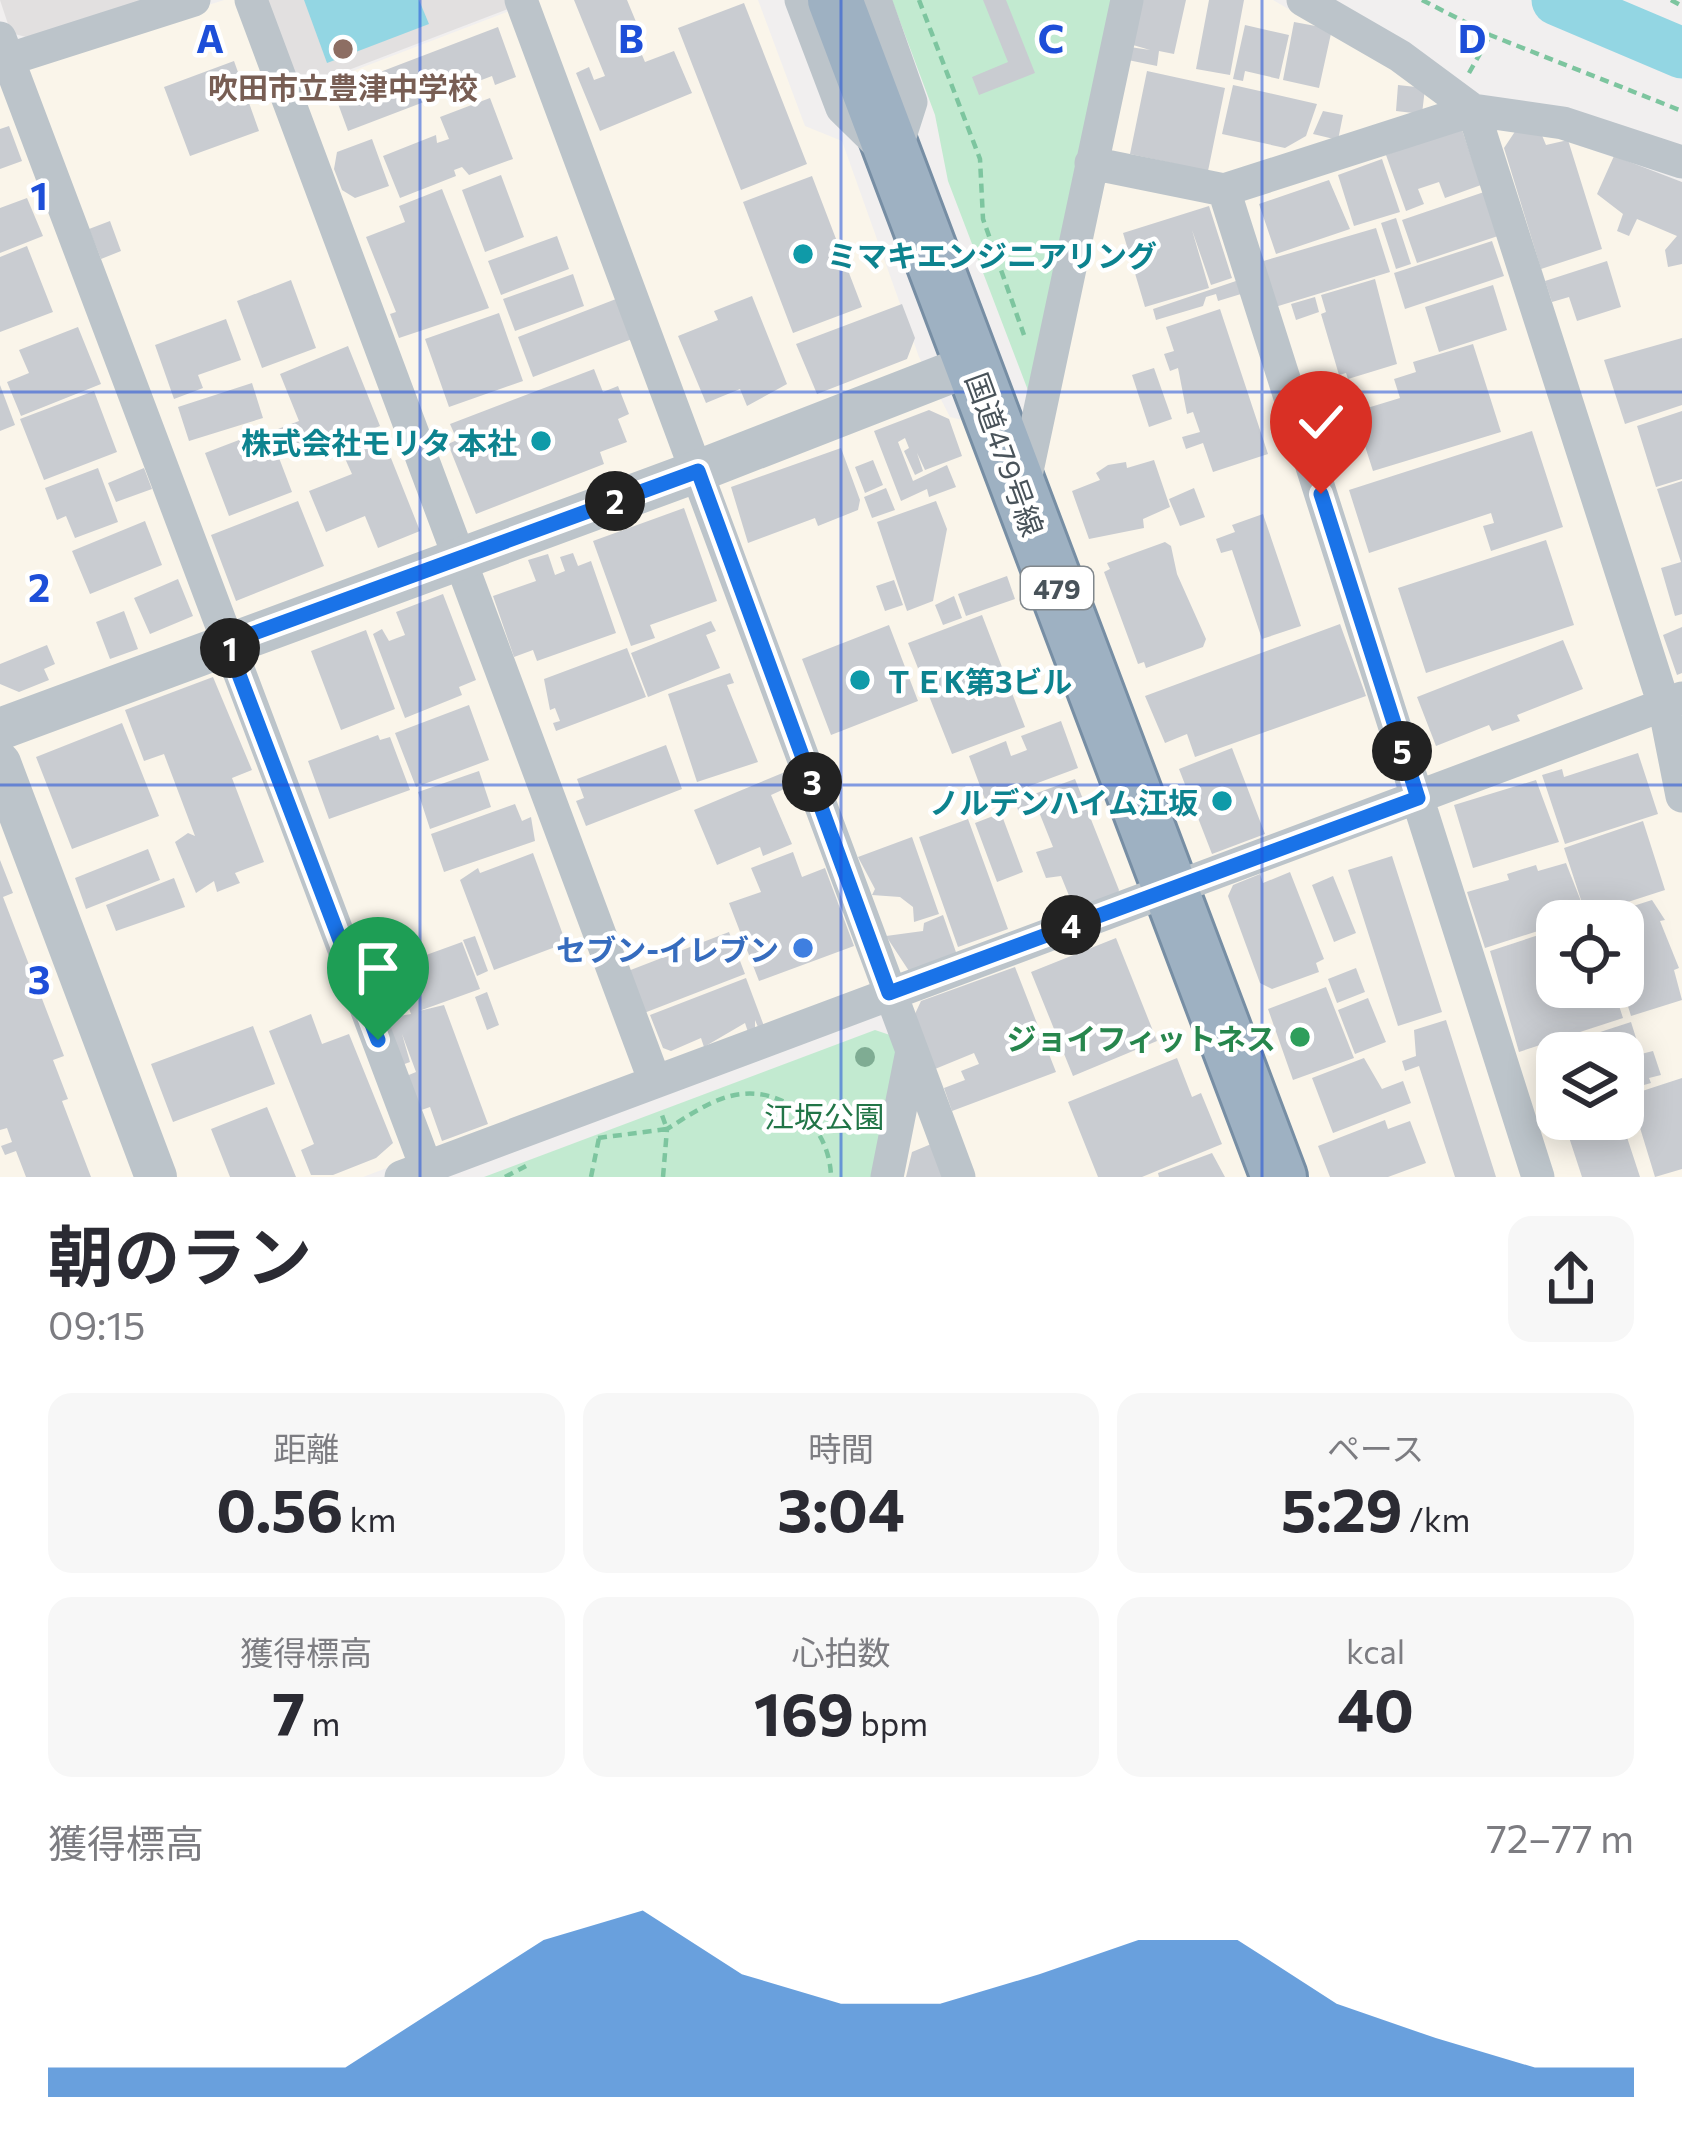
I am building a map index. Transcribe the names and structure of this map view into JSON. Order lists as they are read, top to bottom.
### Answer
{
  "streets": {
    "highway": ["国道479号線", "479"]
  },
  "parks": ["江坂公園"],
  "places": [
    "吹田市立豊津中学校",
    "ミマキエンジニアリング",
    "株式会社モリタ 本社",
    "ＴＥK第3ビル",
    "ノルデンハイム江坂",
    "セブン-イレブン",
    "ジョイフィットネス"
  ],
  "page": {
    "pins": [
      "2",
      "1",
      "5",
      "3",
      "4"
    ],
    "heading": ["朝のラン", "09:15"],
    "stats": [
      ["距離", "0.56 km"],
      ["時間", "3:04"],
      ["ペース", "5:29 /km"],
      ["獲得標高", "7 m"],
      ["心拍数", "169 bpm"],
      ["kcal", "40"]
    ],
    "chart": ["獲得標高", "72–77 m"]
  },
  "grid": {
    "columns": [
      "A",
      "B",
      "C",
      "D"
    ],
    "rows": ["1", "2", "3"]
  }
}
